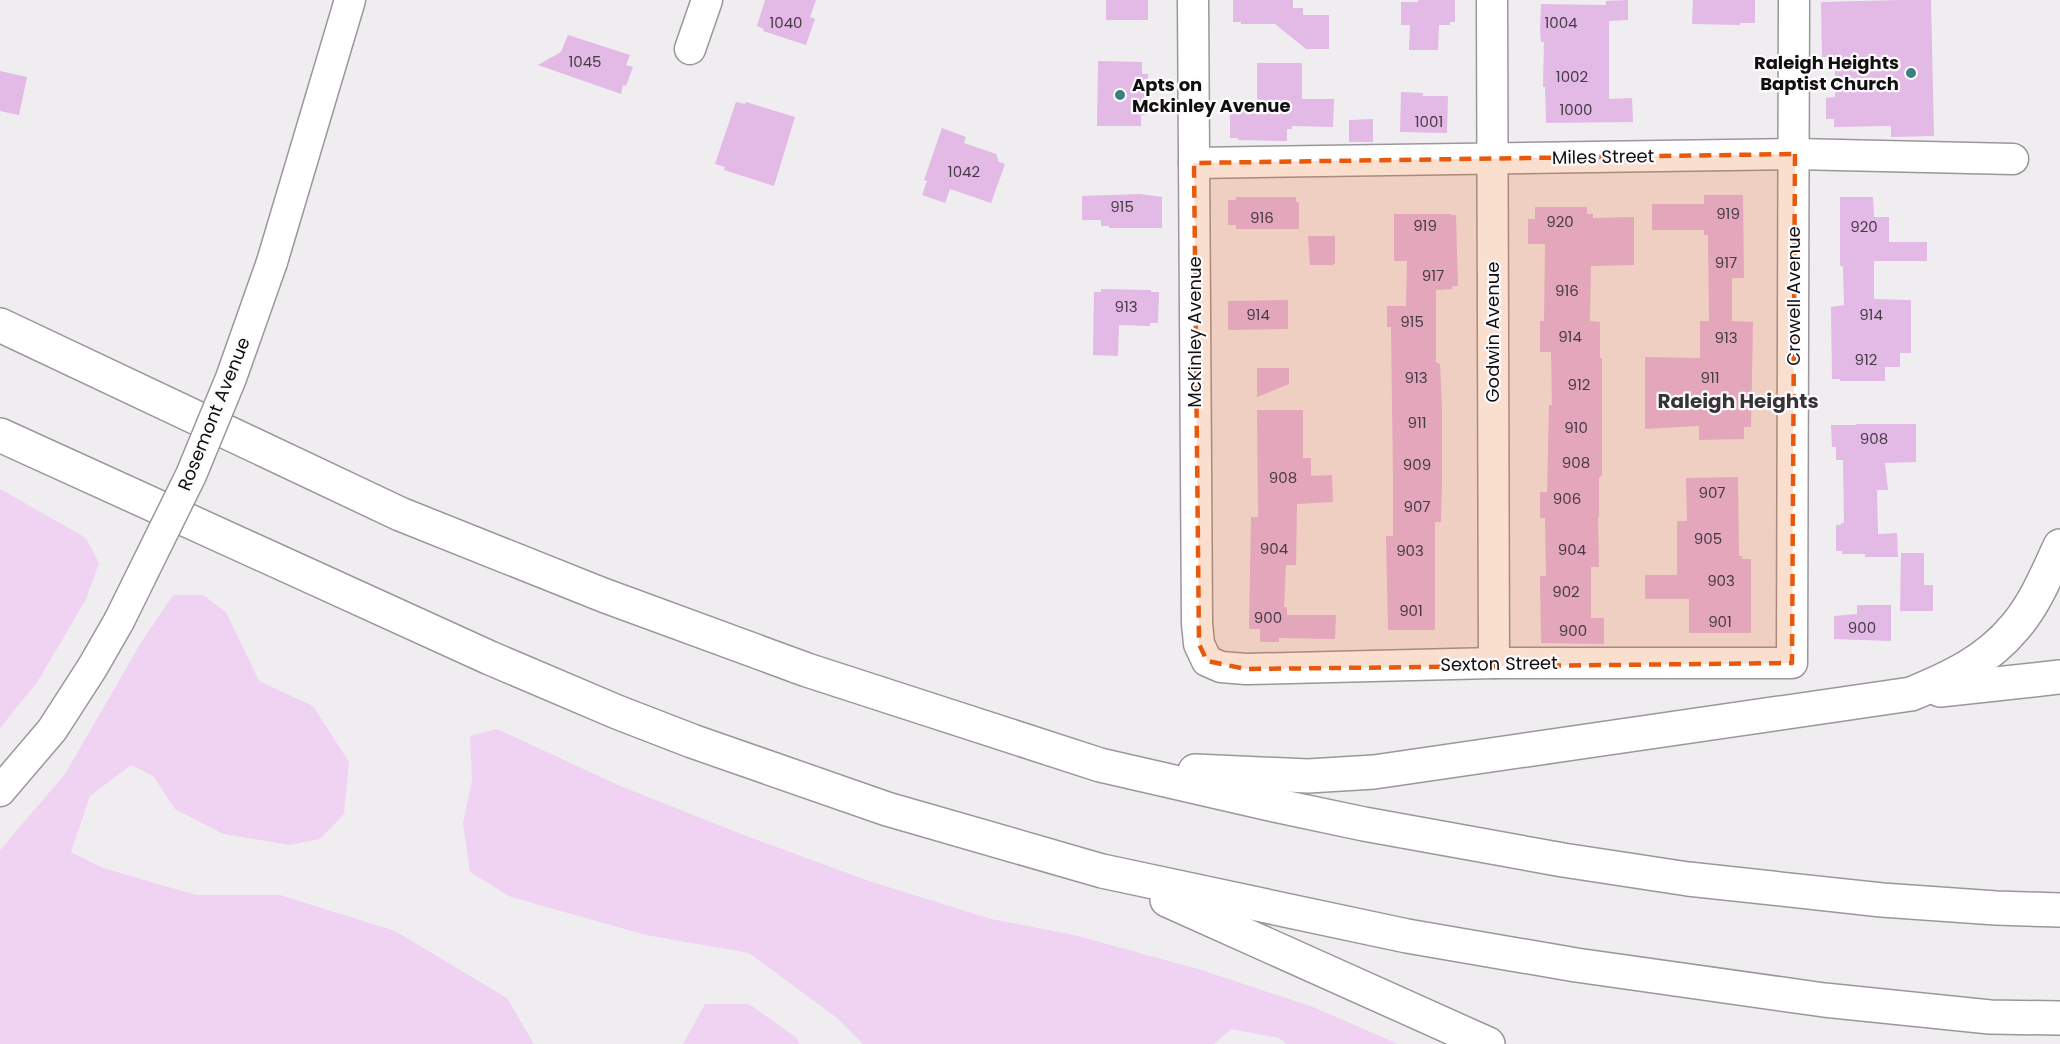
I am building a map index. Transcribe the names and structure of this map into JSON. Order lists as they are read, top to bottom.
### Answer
{
  "streets": {
    "street": [
      "Miles Street",
      "Crowell Avenue",
      "McKinley Avenue",
      "Godwin Avenue",
      "Rosemont Avenue",
      "Sexton Street"
    ]
  },
  "crossings": [
    ["Miles Street", "Crowell Avenue"],
    ["Miles Street", "McKinley Avenue"],
    ["Miles Street", "Godwin Avenue"],
    ["Crowell Avenue", "Sexton Street"],
    ["McKinley Avenue", "Sexton Street"],
    ["Godwin Avenue", "Sexton Street"]
  ],
  "districts": ["Raleigh Heights"],
  "places": ["Raleigh Heights Baptist Church", "Apts on Mckinley Avenue"],
  "house_numbers": [
    "1040",
    "1004",
    "1045",
    "1002",
    "1000",
    "1001",
    "1042",
    "915",
    "919",
    "916",
    "920",
    "919",
    "920",
    "917",
    "917",
    "916",
    "913",
    "914",
    "914",
    "915",
    "914",
    "913",
    "912",
    "913",
    "911",
    "912",
    "911",
    "910",
    "908",
    "908",
    "909",
    "908",
    "907",
    "906",
    "907",
    "905",
    "904",
    "904",
    "903",
    "903",
    "902",
    "901",
    "900",
    "901",
    "900",
    "900"
  ]
}
